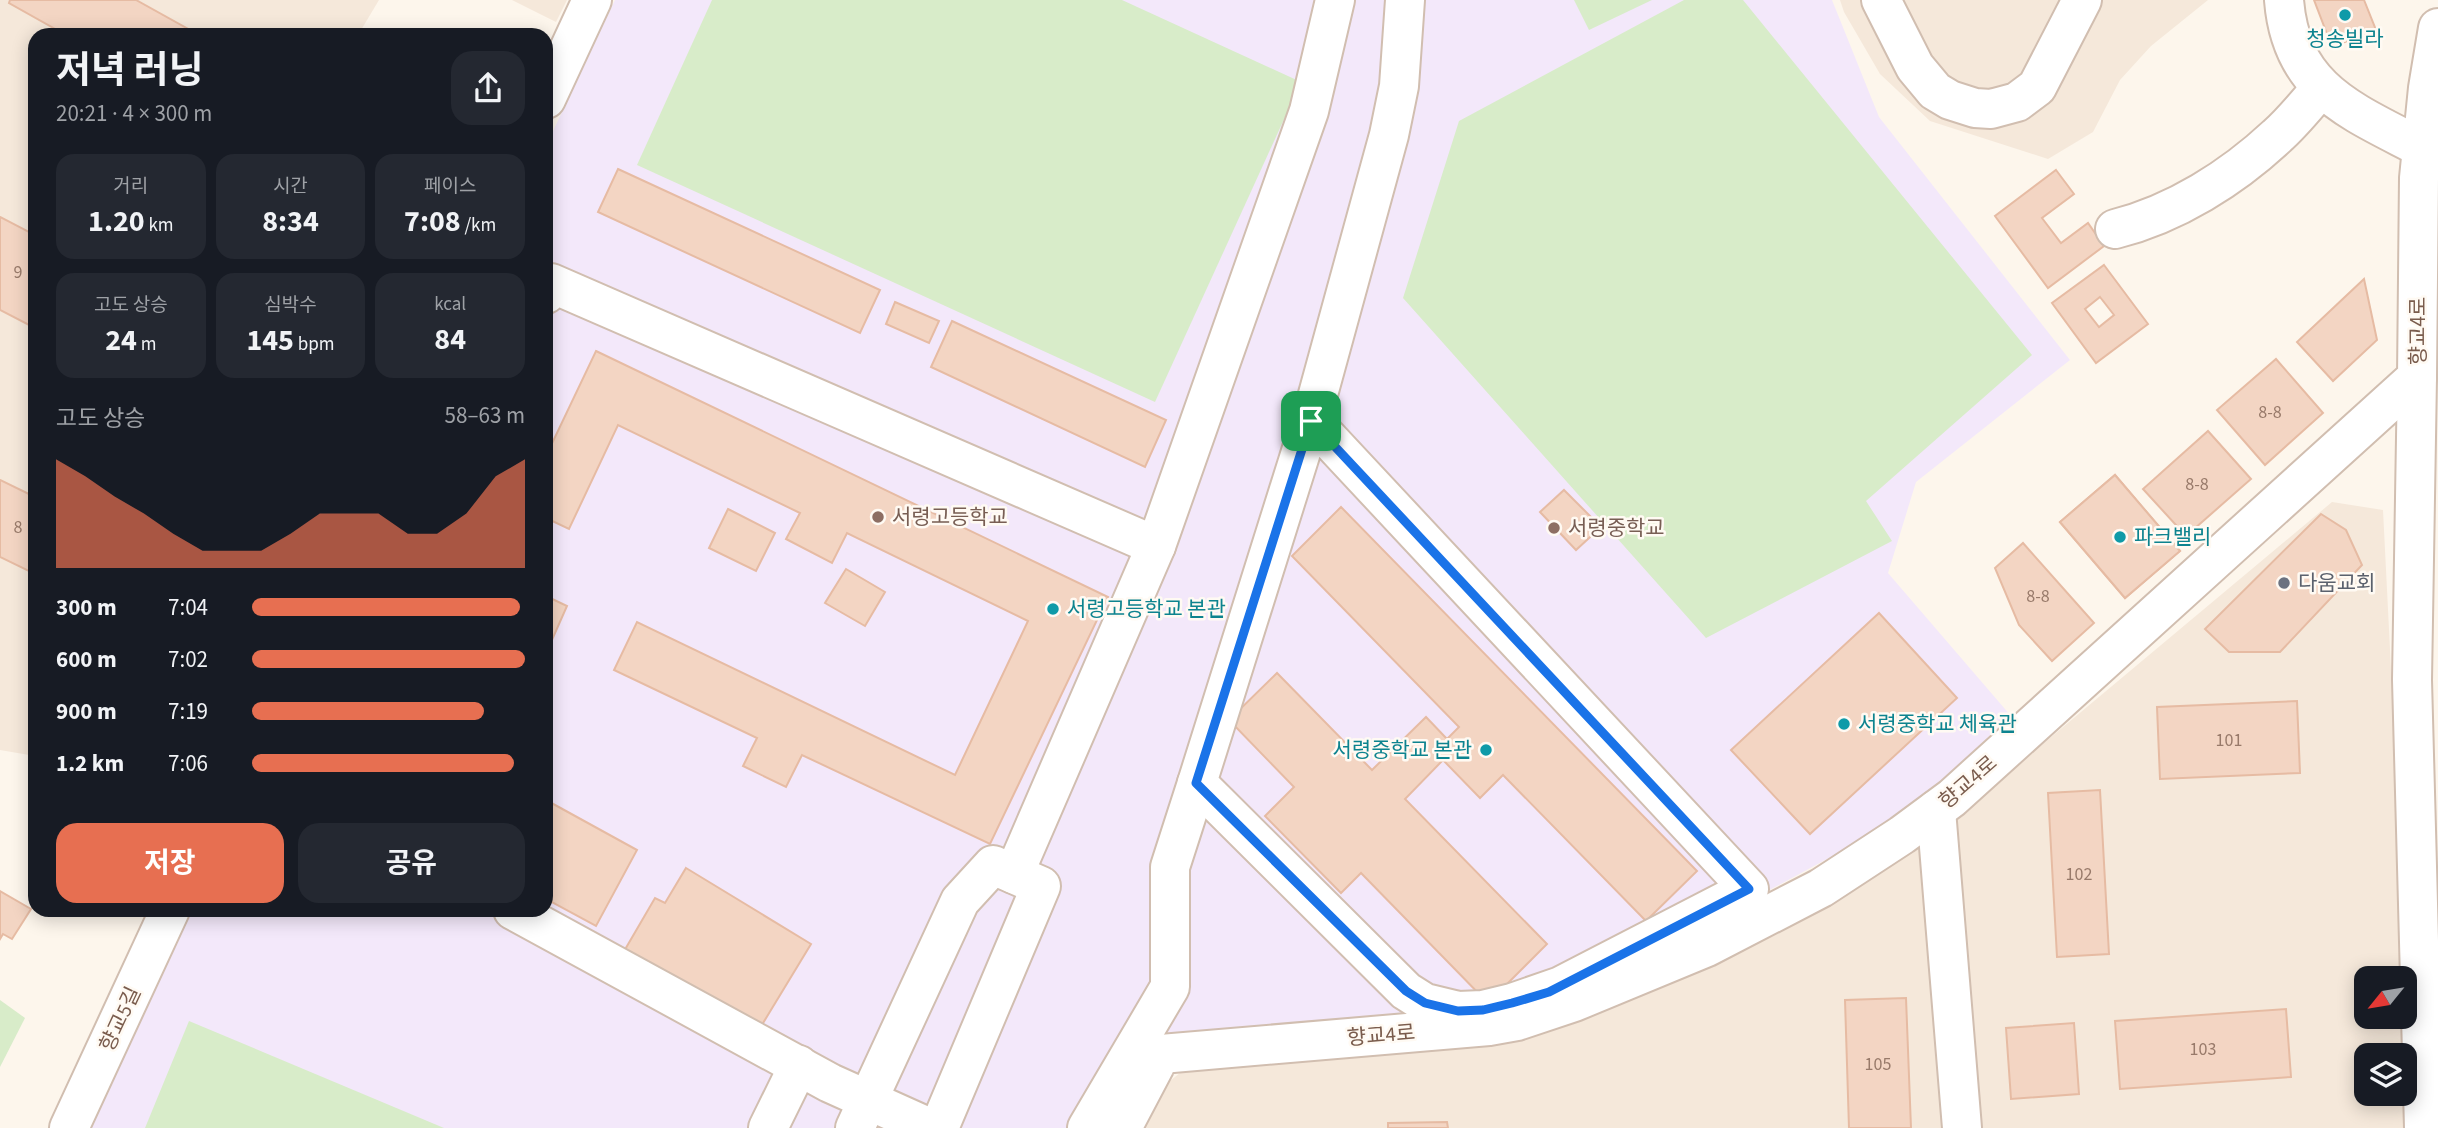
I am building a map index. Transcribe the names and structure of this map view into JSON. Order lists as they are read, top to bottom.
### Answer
{
  "streets": {
    "street": ["향교4로", "향교5길"]
  },
  "places": [
    "청송빌라",
    "서령고등학교",
    "서령중학교",
    "파크밸리",
    "다움교회",
    "서령고등학교 본관",
    "서령중학교 체육관",
    "서령중학교 본관"
  ],
  "house_numbers": [
    "9",
    "8-8",
    "8-8",
    "8",
    "8-8",
    "101",
    "102",
    "103",
    "105"
  ],
  "north": "bottom left",
  "page": {
    "heading": ["저녁 러닝", "20:21 · 4 × 300 m"],
    "stats": [
      ["거리", "1.20 km"],
      ["시간", "8:34"],
      ["페이스", "7:08 /km"],
      ["고도 상승", "24 m"],
      ["심박수", "145 bpm"],
      ["kcal", "84"]
    ],
    "chart": ["고도 상승", "58–63 m"],
    "list": [
      {
        "name": "300 m",
        "note": "7:04"
      },
      {
        "name": "600 m",
        "note": "7:02"
      },
      {
        "name": "900 m",
        "note": "7:19"
      },
      {
        "name": "1.2 km",
        "note": "7:06"
      }
    ],
    "buttons": ["저장", "공유"]
  }
}
